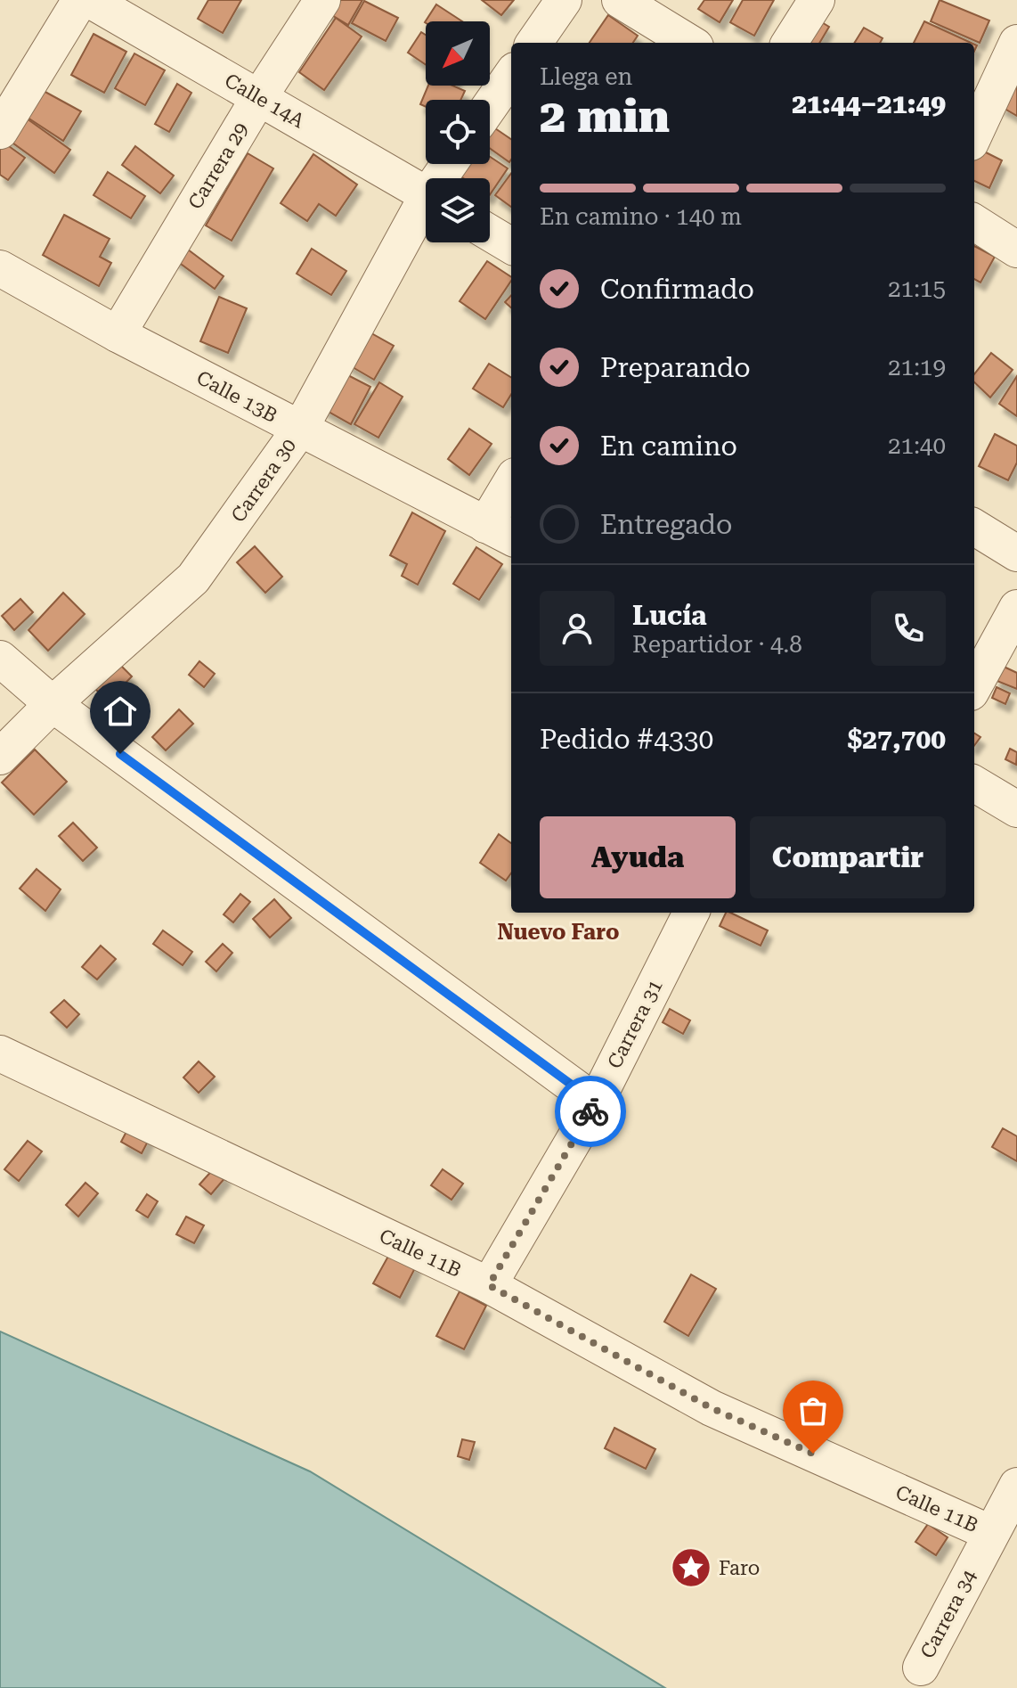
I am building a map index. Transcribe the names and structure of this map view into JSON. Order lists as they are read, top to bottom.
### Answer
{
  "streets": {
    "street": [
      "Calle 14A",
      "Carrera 29",
      "Calle 13B",
      "Carrera 30",
      "Carrera 31",
      "Calle 11B",
      "Carrera 34"
    ]
  },
  "crossings": [
    ["Calle 14A", "Carrera 29"],
    ["Carrera 29", "Calle 13B"],
    ["Calle 13B", "Carrera 30"],
    ["Carrera 31", "Calle 11B"],
    ["Calle 11B", "Carrera 34"]
  ],
  "districts": ["Nuevo Faro"],
  "places": {
    "place": ["Faro"]
  },
  "north": "bottom left",
  "page": {
    "heading": ["2 min", "Llega en", "21:44–21:49"],
    "panel": [
      "Lucía",
      "Repartidor · 4.8",
      "Pedido #4330",
      "$27,700"
    ],
    "bar": "En camino · 140 m",
    "list": [
      ["Confirmado", "21:15"],
      ["Preparando", "21:19"],
      ["En camino", "21:40"],
      "Entregado"
    ],
    "buttons": ["Ayuda", "Compartir"]
  }
}
